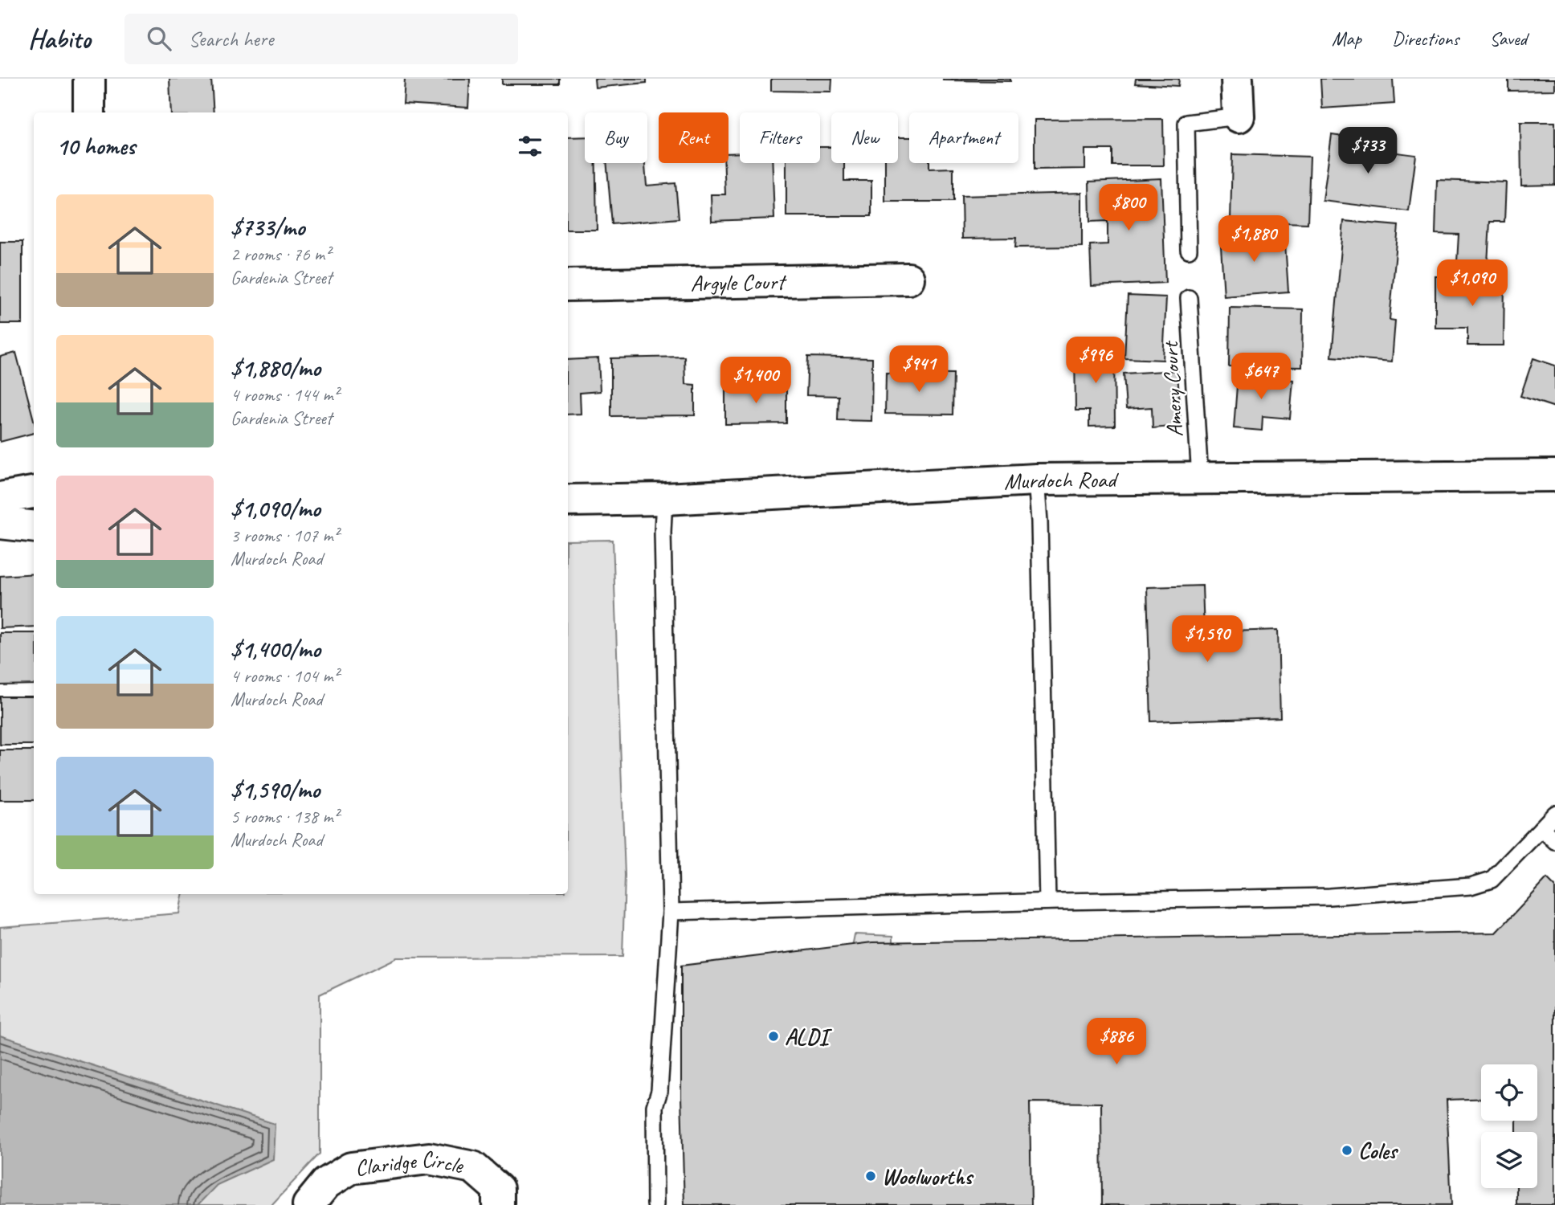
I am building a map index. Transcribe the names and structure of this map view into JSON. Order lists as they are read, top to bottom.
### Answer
{
  "streets": {
    "main road": ["Argyle Court", "Murdoch Road", "Claridge Circle"],
    "lane": ["Amery Court"]
  },
  "crossings": [
    ["Amery Court", "Murdoch Road"]
  ],
  "places": ["ALDI", "Coles", "Woolworths"],
  "page": {
    "header": "Habito",
    "search": "Search here",
    "nav": ["Map", "Directions", "Saved"],
    "chip": [
      "Buy",
      "Rent",
      "Filters",
      "New",
      "Apartment"
    ],
    "heading": "10 homes",
    "price": [
      "$733",
      "$800",
      "$1,880",
      "$1,090",
      "$996",
      "$941",
      "$647",
      "$1,400",
      "$1,590",
      "$886"
    ],
    "list": [
      {
        "name": "$733/mo",
        "note": "2 rooms · 76 m² · Gardenia Street"
      },
      {
        "name": "$1,880/mo",
        "note": "4 rooms · 144 m² · Gardenia Street"
      },
      {
        "name": "$1,090/mo",
        "note": "3 rooms · 107 m² · Murdoch Road"
      },
      {
        "name": "$1,400/mo",
        "note": "4 rooms · 104 m² · Murdoch Road"
      },
      {
        "name": "$1,590/mo",
        "note": "5 rooms · 138 m² · Murdoch Road"
      }
    ]
  }
}
